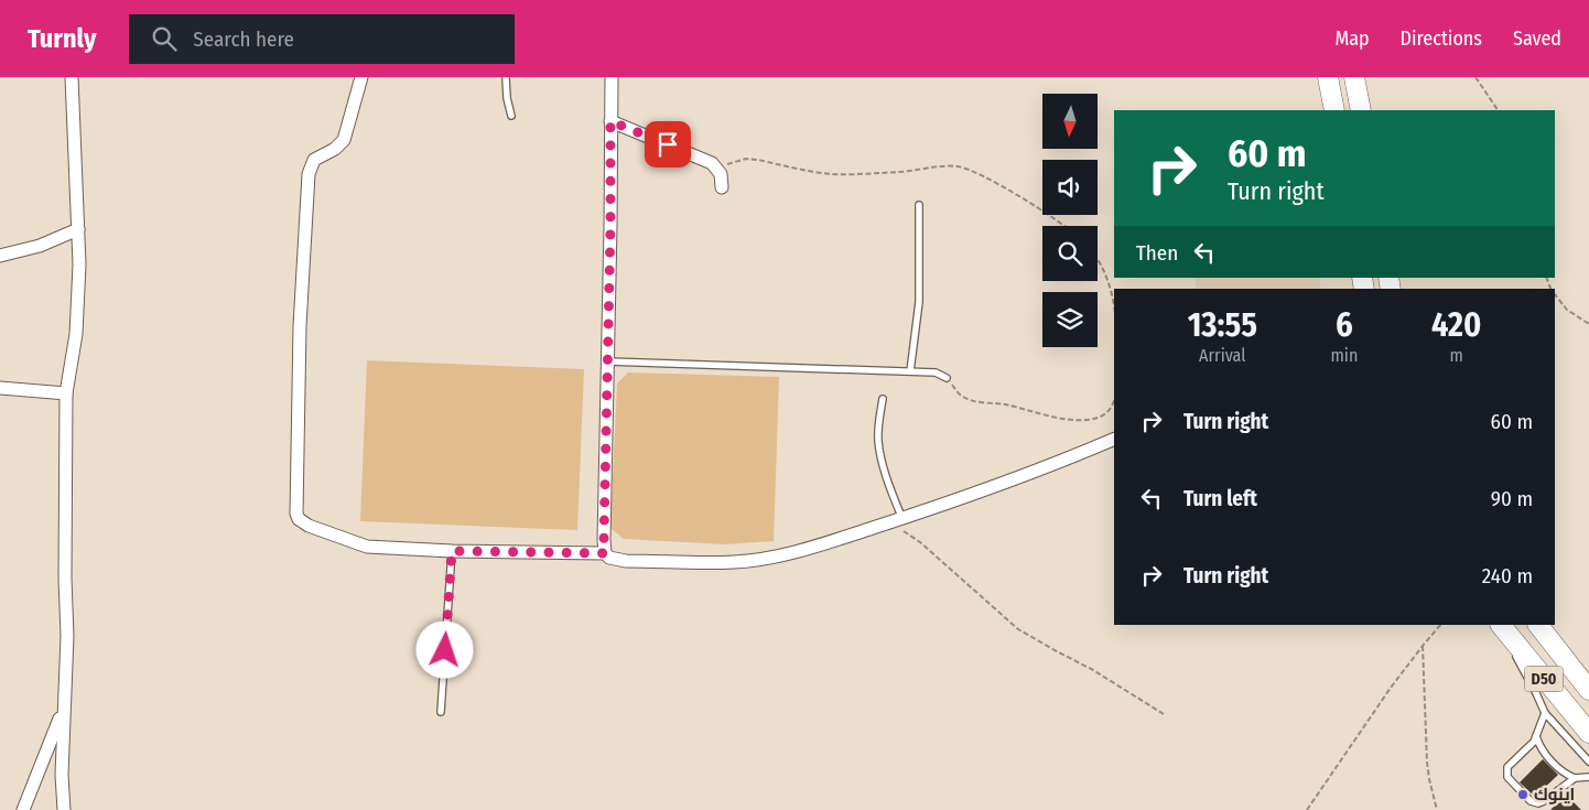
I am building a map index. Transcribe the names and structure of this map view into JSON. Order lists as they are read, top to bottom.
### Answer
{
  "streets": {
    "main road": ["D50"]
  },
  "places": ["اينوك"],
  "north": "bottom",
  "page": {
    "header": "Turnly",
    "search": "Search here",
    "nav": ["Map", "Directions", "Saved"],
    "turn": ["60 m", "Turn right"],
    "then": "Then",
    "eta": [
      "13:55",
      "Arrival",
      "6",
      "min",
      "420",
      "m"
    ],
    "list": [
      {
        "name": "Turn right",
        "value": "60 m"
      },
      {
        "name": "Turn left",
        "value": "90 m"
      },
      {
        "name": "Turn right",
        "value": "240 m"
      }
    ]
  }
}
